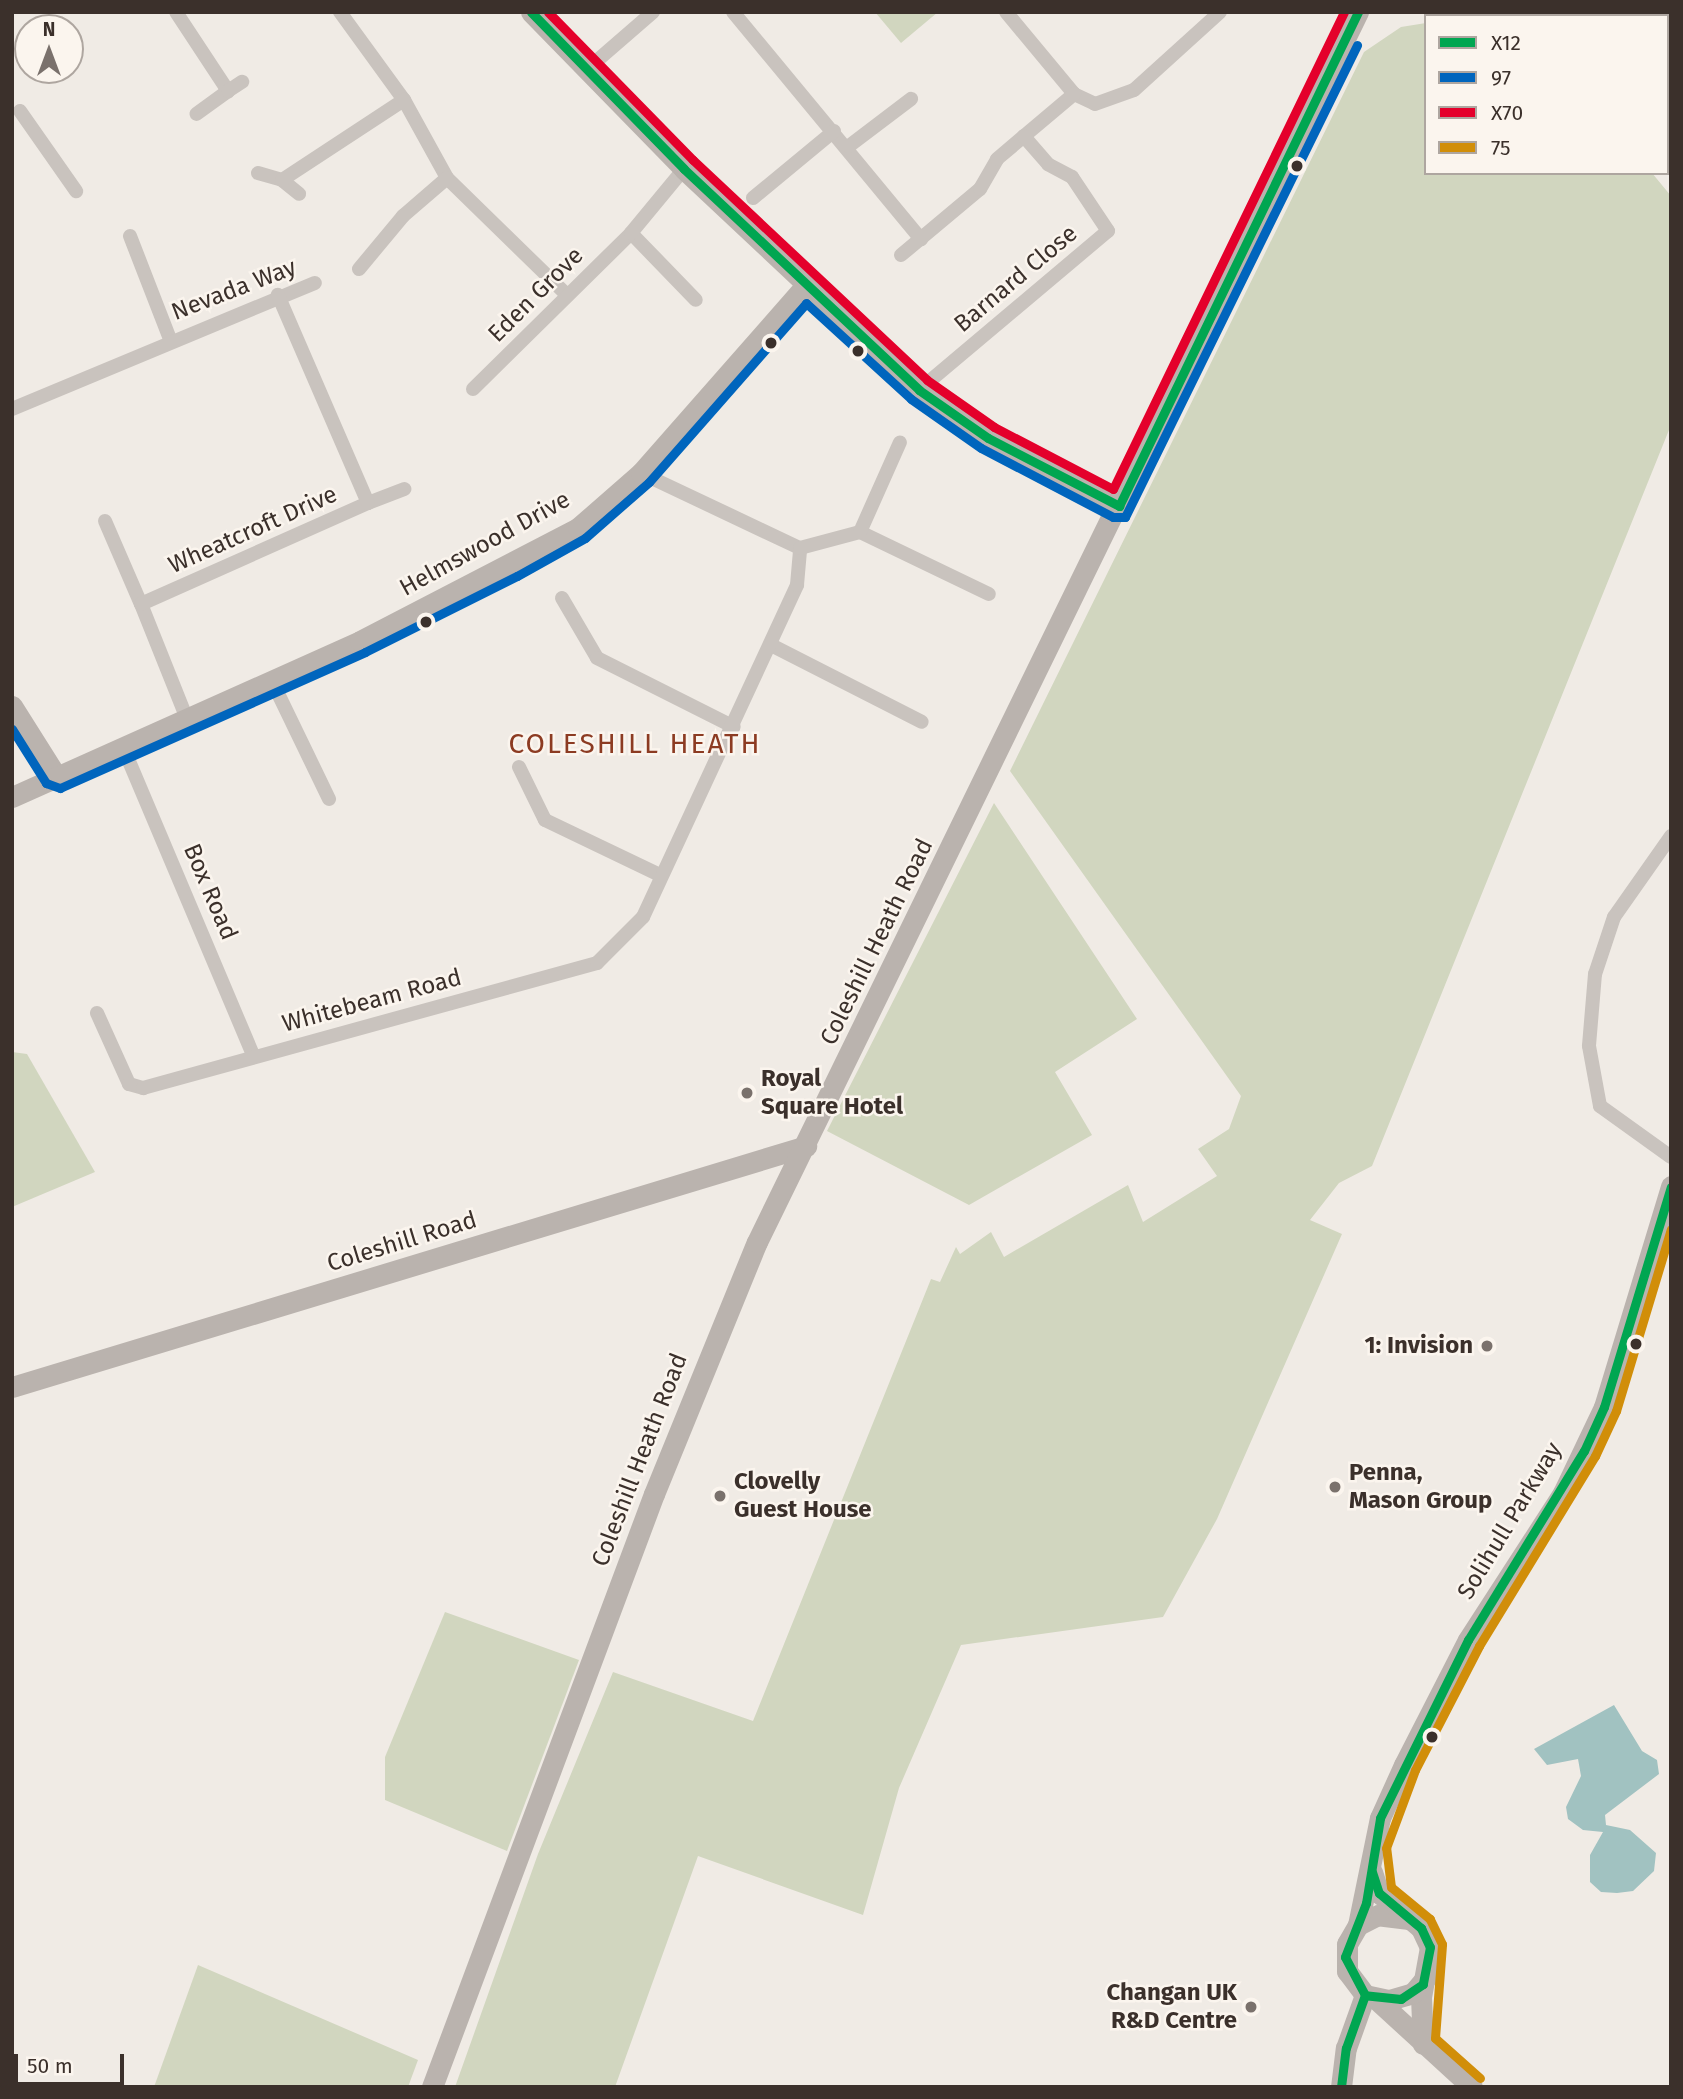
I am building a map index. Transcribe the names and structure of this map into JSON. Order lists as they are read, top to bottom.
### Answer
{
  "streets": {
    "street": [
      "Barnard Close",
      "Nevada Way",
      "Eden Grove",
      "Wheatcroft Drive",
      "Helmswood Drive",
      "Box Road",
      "Coleshill Heath Road",
      "Whitebeam Road",
      "Coleshill Road",
      "Solihull Parkway"
    ]
  },
  "crossings": [
    ["Nevada Way", "Wheatcroft Drive"],
    ["Helmswood Drive", "Box Road"],
    ["Box Road", "Whitebeam Road"],
    ["Coleshill Heath Road", "Coleshill Road"]
  ],
  "districts": ["COLESHILL HEATH"],
  "places": [
    "Royal Square Hotel",
    "1: Invision",
    "Penna, Mason Group",
    "Clovelly Guest House",
    "Changan UK R&D Centre"
  ],
  "lines": [
    "transit line X12",
    "transit line X70",
    "transit line 97",
    "transit line 75"
  ],
  "legend": [
    "X12",
    "97",
    "X70",
    "75"
  ],
  "scale_bar": "50 m",
  "north": "top"
}
